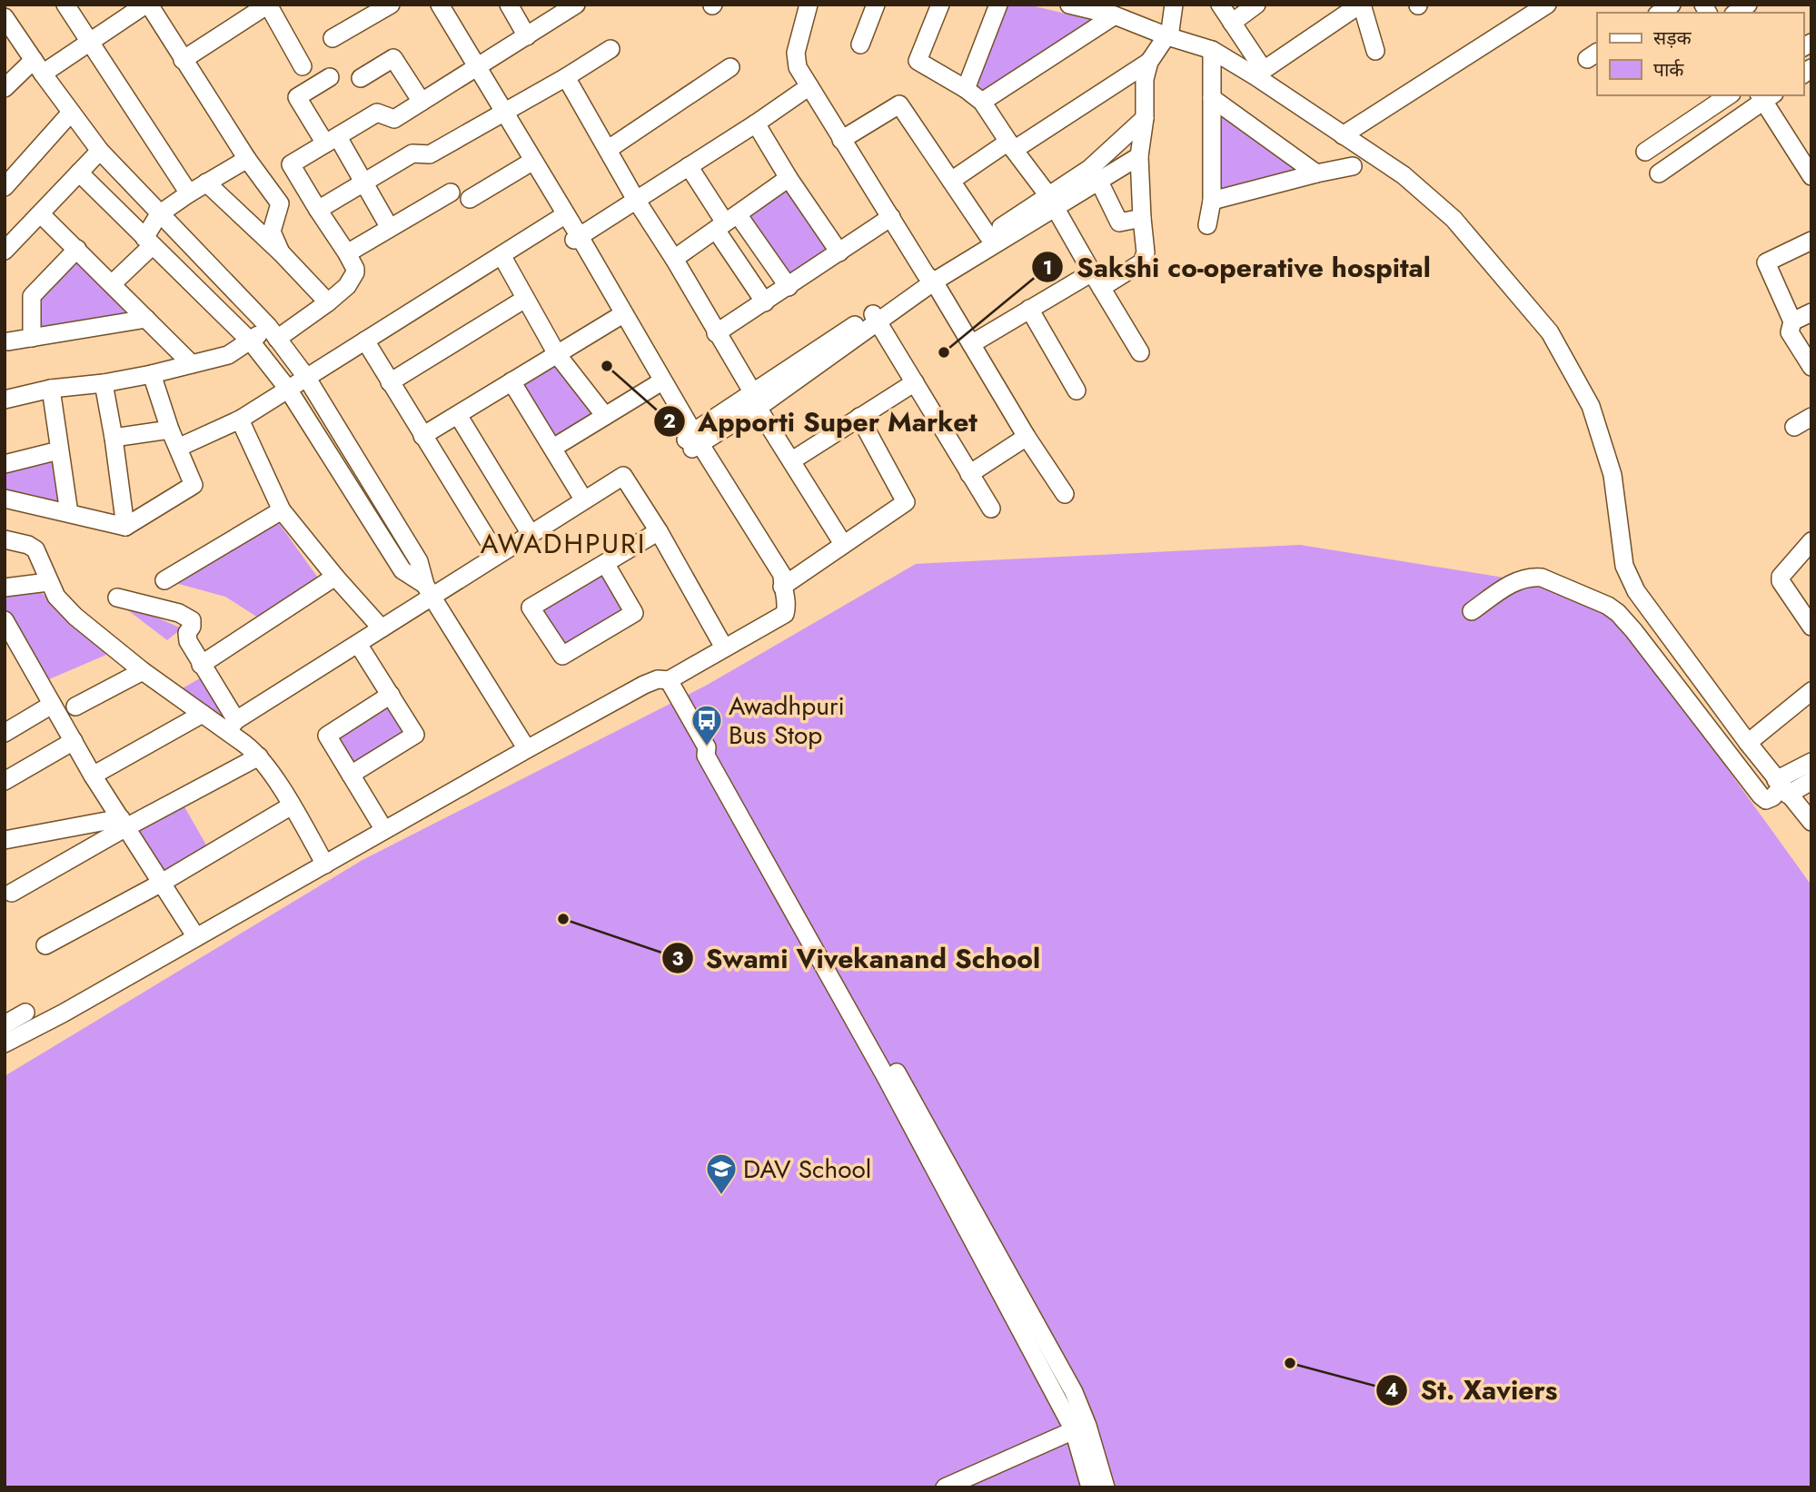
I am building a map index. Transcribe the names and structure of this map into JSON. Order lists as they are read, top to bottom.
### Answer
{
  "districts": ["AWADHPURI"],
  "places": {
    "other": [
      "Sakshi co-operative hospital",
      "Apporti Super Market",
      "Swami Vivekanand School",
      "St. Xaviers"
    ],
    "bus stop": ["Awadhpuri Bus Stop"],
    "school or university": ["DAV School"]
  },
  "legend": ["सड़क", "पार्क"]
}
